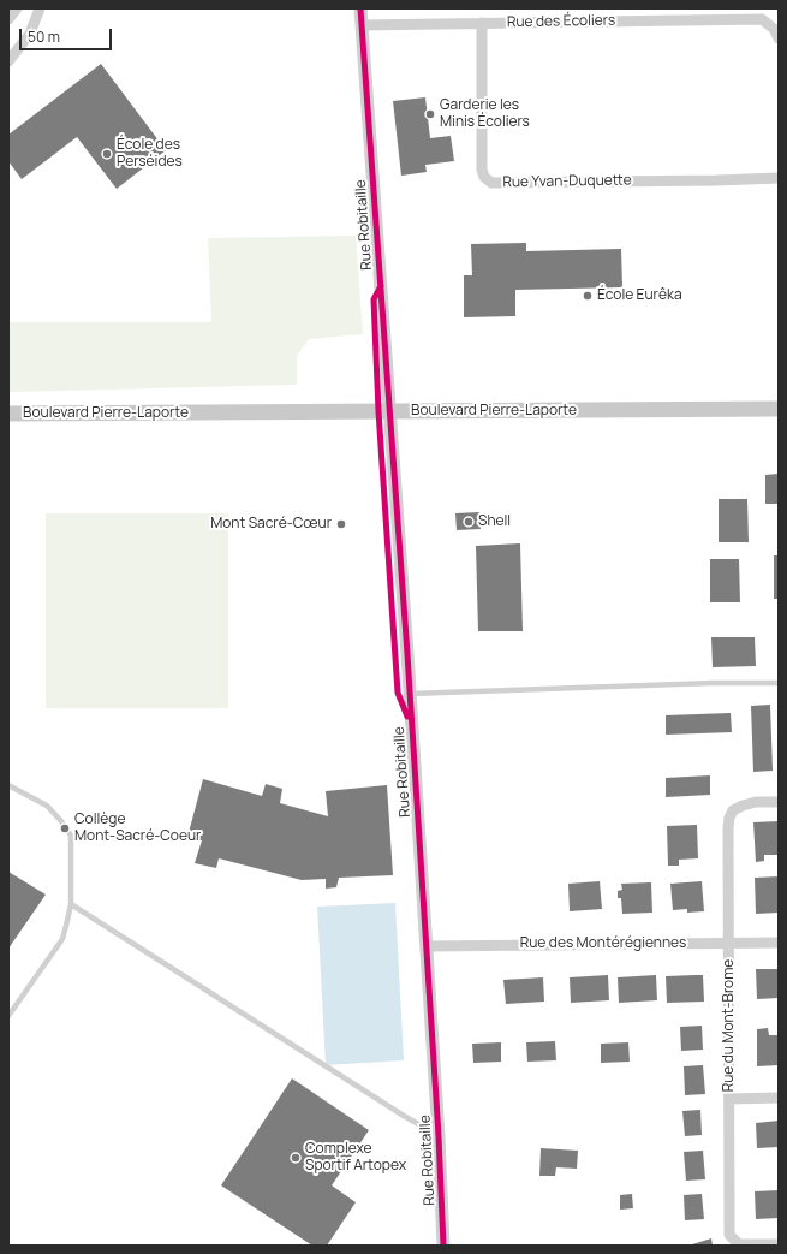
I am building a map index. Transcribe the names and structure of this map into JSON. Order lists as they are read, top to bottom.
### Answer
{
  "streets": {
    "main road": ["Boulevard Pierre-Laporte"],
    "street": [
      "Rue des Écoliers",
      "Rue Yvan-Duquette",
      "Rue Robitaille",
      "Rue des Montérégiennes",
      "Rue du Mont-Brome"
    ]
  },
  "crossings": [
    ["Rue des Écoliers", "Rue Yvan-Duquette"],
    ["Rue des Écoliers", "Rue Robitaille"],
    ["Rue Robitaille", "Boulevard Pierre-Laporte"],
    ["Rue Robitaille", "Rue des Montérégiennes"],
    ["Rue des Montérégiennes", "Rue du Mont-Brome"]
  ],
  "places": [
    "Garderie les Minis Écoliers",
    "École des Perséides",
    "École Eurêka",
    "Shell",
    "Mont Sacré-Cœur",
    "Collège Mont-Sacré-Coeur",
    "Complexe Sportif Artopex"
  ],
  "scale_bar": "50 m"
}
